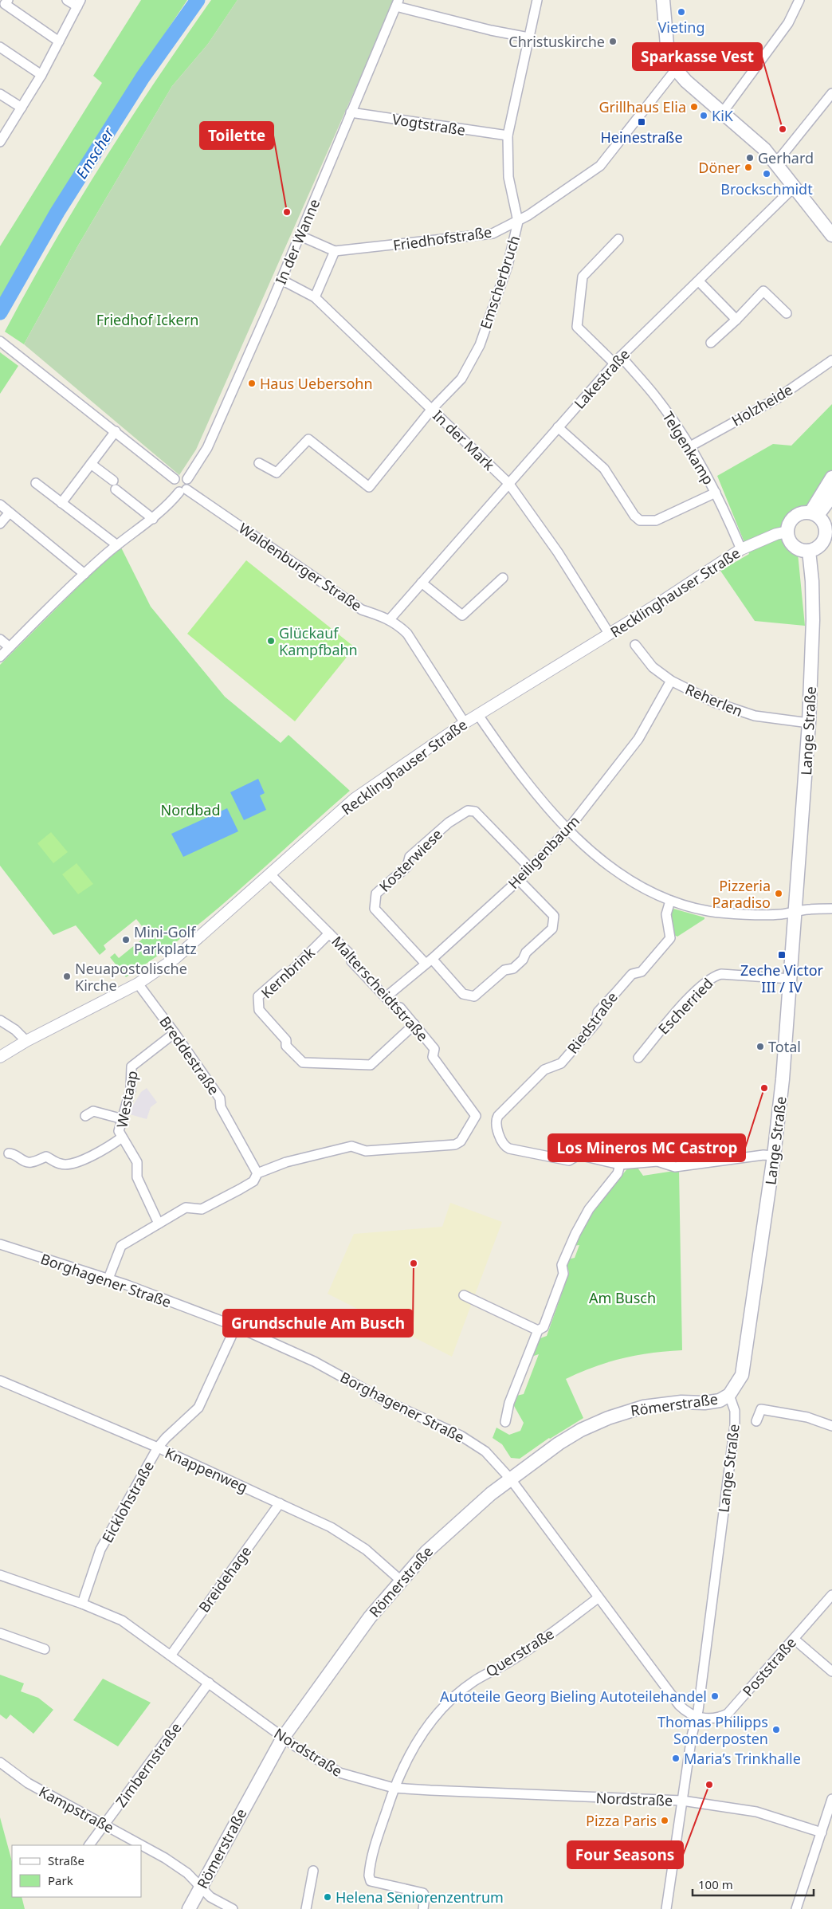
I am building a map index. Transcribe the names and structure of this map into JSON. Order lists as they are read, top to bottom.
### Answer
{
  "streets": {
    "main road": ["Lange Straße", "Römerstraße"],
    "street": [
      "Vogtstraße",
      "Friedhofstraße",
      "In der Wanne",
      "Emscherbruch",
      "Lakestraße",
      "Holzheide",
      "In der Mark",
      "Telgenkamp",
      "Waldenburger Straße",
      "Recklinghauser Straße",
      "Reherlen",
      "Heiligenbaum",
      "Kosterwiese",
      "Kernbrink",
      "Malterscheidtstraße",
      "Escherried",
      "Riedstraße",
      "Breddestraße",
      "Westaap",
      "Borghagener Straße",
      "Knappenweg",
      "Eicklohstraße",
      "Breidehage",
      "Querstraße",
      "Poststraße",
      "Nordstraße",
      "Zimbernstraße",
      "Kampstraße"
    ]
  },
  "crossings": [
    ["Vogtstraße", "In der Wanne"],
    ["Vogtstraße", "Emscherbruch"],
    ["Friedhofstraße", "Emscherbruch"],
    ["In der Wanne", "In der Mark"],
    ["In der Wanne", "Waldenburger Straße"],
    ["Emscherbruch", "In der Mark"],
    ["Lakestraße", "In der Mark"],
    ["Lakestraße", "Telgenkamp"],
    ["Lakestraße", "Waldenburger Straße"],
    ["Holzheide", "Telgenkamp"],
    ["In der Mark", "Recklinghauser Straße"],
    ["Telgenkamp", "Recklinghauser Straße"],
    ["Waldenburger Straße", "Recklinghauser Straße"],
    ["Recklinghauser Straße", "Lange Straße"],
    ["Recklinghauser Straße", "Malterscheidtstraße"],
    ["Recklinghauser Straße", "Breddestraße"],
    ["Reherlen", "Lange Straße"],
    ["Reherlen", "Heiligenbaum"],
    ["Lange Straße", "Escherried"],
    ["Lange Straße", "Riedstraße"],
    ["Lange Straße", "Borghagener Straße"],
    ["Lange Straße", "Römerstraße"],
    ["Lange Straße", "Poststraße"],
    ["Lange Straße", "Nordstraße"],
    ["Heiligenbaum", "Kosterwiese"],
    ["Heiligenbaum", "Malterscheidtstraße"],
    ["Kernbrink", "Malterscheidtstraße"],
    ["Malterscheidtstraße", "Breddestraße"],
    ["Breddestraße", "Westaap"],
    ["Borghagener Straße", "Römerstraße"],
    ["Borghagener Straße", "Eicklohstraße"],
    ["Borghagener Straße", "Querstraße"],
    ["Borghagener Straße", "Poststraße"],
    ["Römerstraße", "Knappenweg"],
    ["Römerstraße", "Nordstraße"],
    ["Römerstraße", "Kampstraße"],
    ["Knappenweg", "Eicklohstraße"],
    ["Knappenweg", "Breidehage"],
    ["Eicklohstraße", "Nordstraße"],
    ["Breidehage", "Nordstraße"],
    ["Querstraße", "Nordstraße"],
    ["Nordstraße", "Zimbernstraße"],
    ["Zimbernstraße", "Kampstraße"]
  ],
  "water": ["Emscher"],
  "parks": ["Friedhof Ickern", "Nordbad", "Am Busch"],
  "places": {
    "other": [
      "Vieting",
      "Christuskirche",
      "Grillhaus Elia",
      "KiK",
      "Sparkasse Vest",
      "Gerhard",
      "Döner",
      "Brockschmidt",
      "Toilette",
      "Haus Uebersohn",
      "Glückauf Kampfbahn",
      "Pizzeria Paradiso",
      "Mini-Golf Parkplatz",
      "Neuapostolische Kirche",
      "Total",
      "Los Mineros MC Castrop",
      "Grundschule Am Busch",
      "Autoteile Georg Bieling Autoteilehandel",
      "Thomas Philipps Sonderposten",
      "Maria’s Trinkhalle",
      "Four Seasons",
      "Pizza Paris",
      "Helena Seniorenzentrum"
    ],
    "transit": ["Heinestraße", "Zeche Victor III / IV"]
  },
  "legend": ["Straße", "Park"],
  "scale_bar": "100 m"
}
